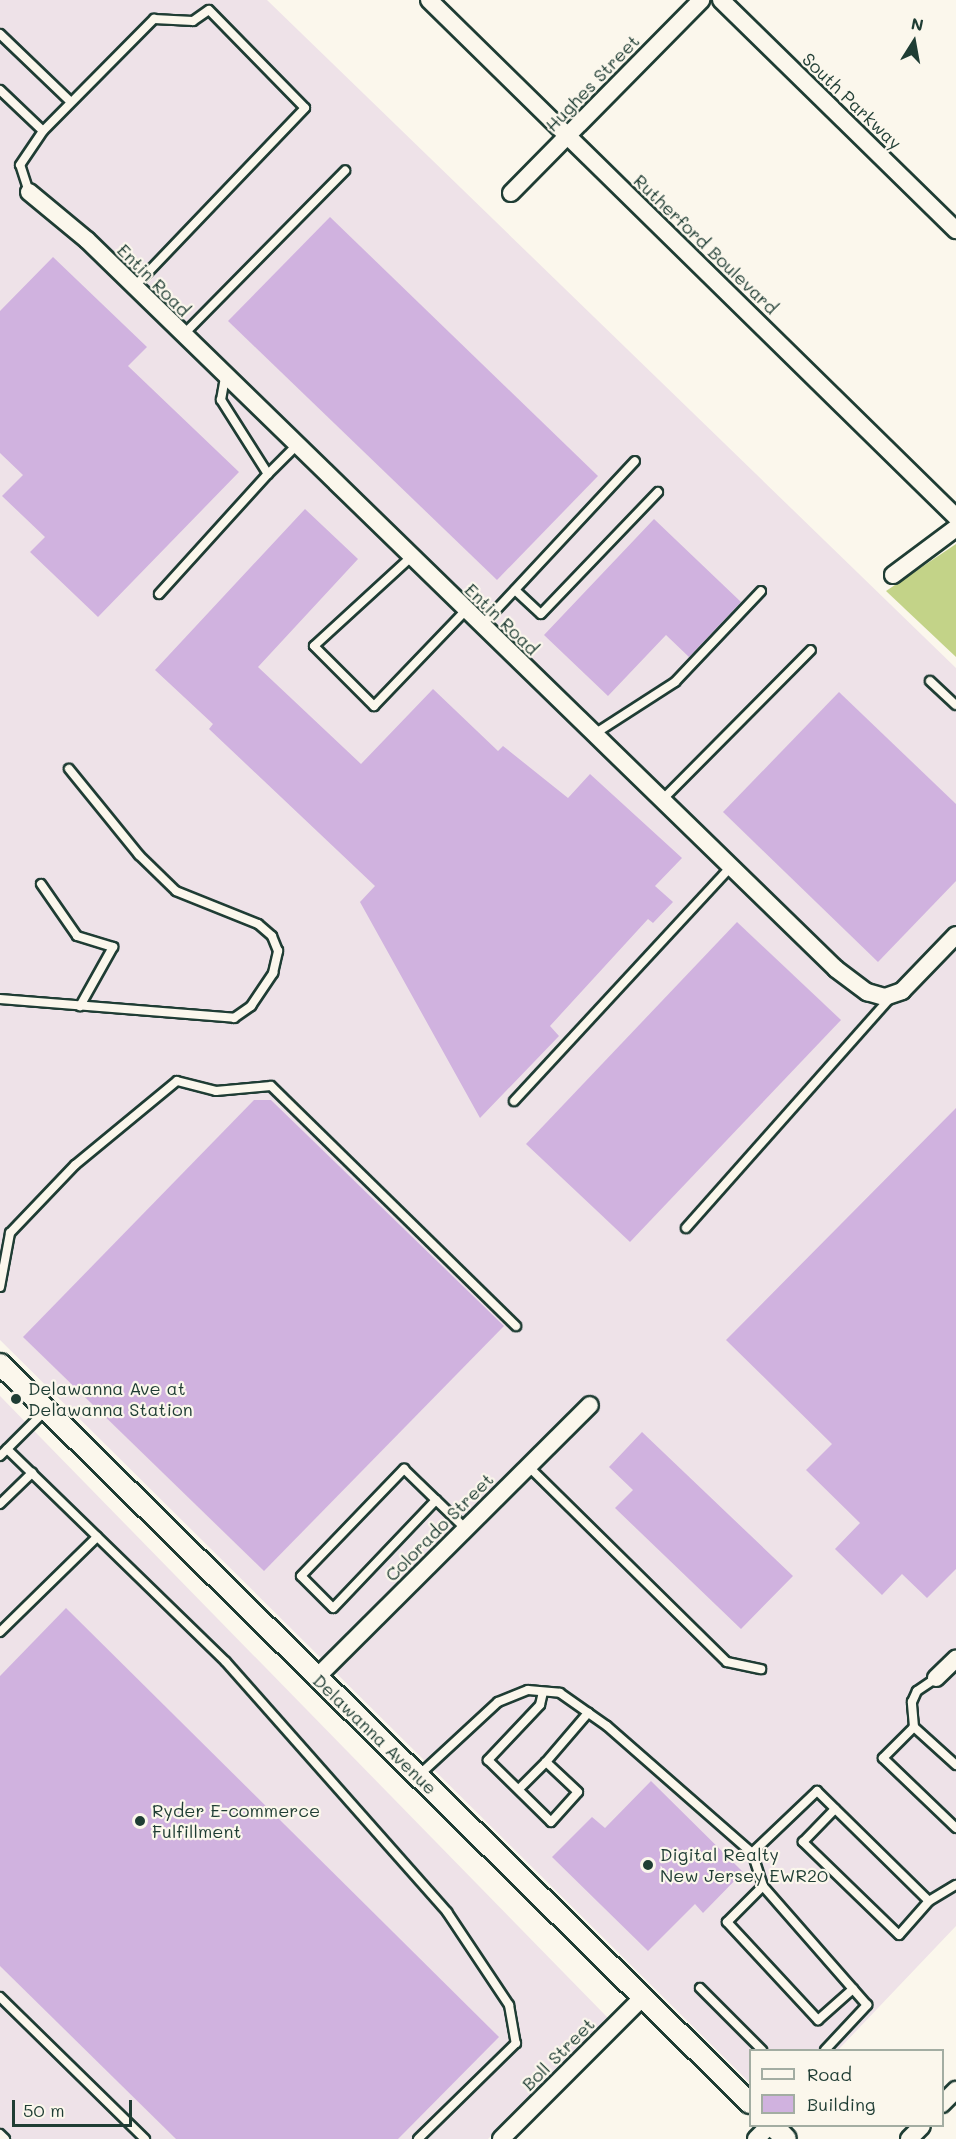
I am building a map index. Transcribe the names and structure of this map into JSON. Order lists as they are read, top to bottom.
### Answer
{
  "streets": {
    "street": [
      "Hughes Street",
      "South Parkway",
      "Rutherford Boulevard",
      "Entin Road",
      "Colorado Street",
      "Delawanna Avenue",
      "Boll Street"
    ]
  },
  "crossings": [
    ["Hughes Street", "Rutherford Boulevard"],
    ["Colorado Street", "Delawanna Avenue"],
    ["Delawanna Avenue", "Boll Street"]
  ],
  "places": ["Delawanna Ave at Delawanna Station", "Ryder E-commerce Fulfillment", "Digital Realty New Jersey EWR20"],
  "legend": ["Road", "Building"],
  "scale_bar": "50 m",
  "north": "top"
}
